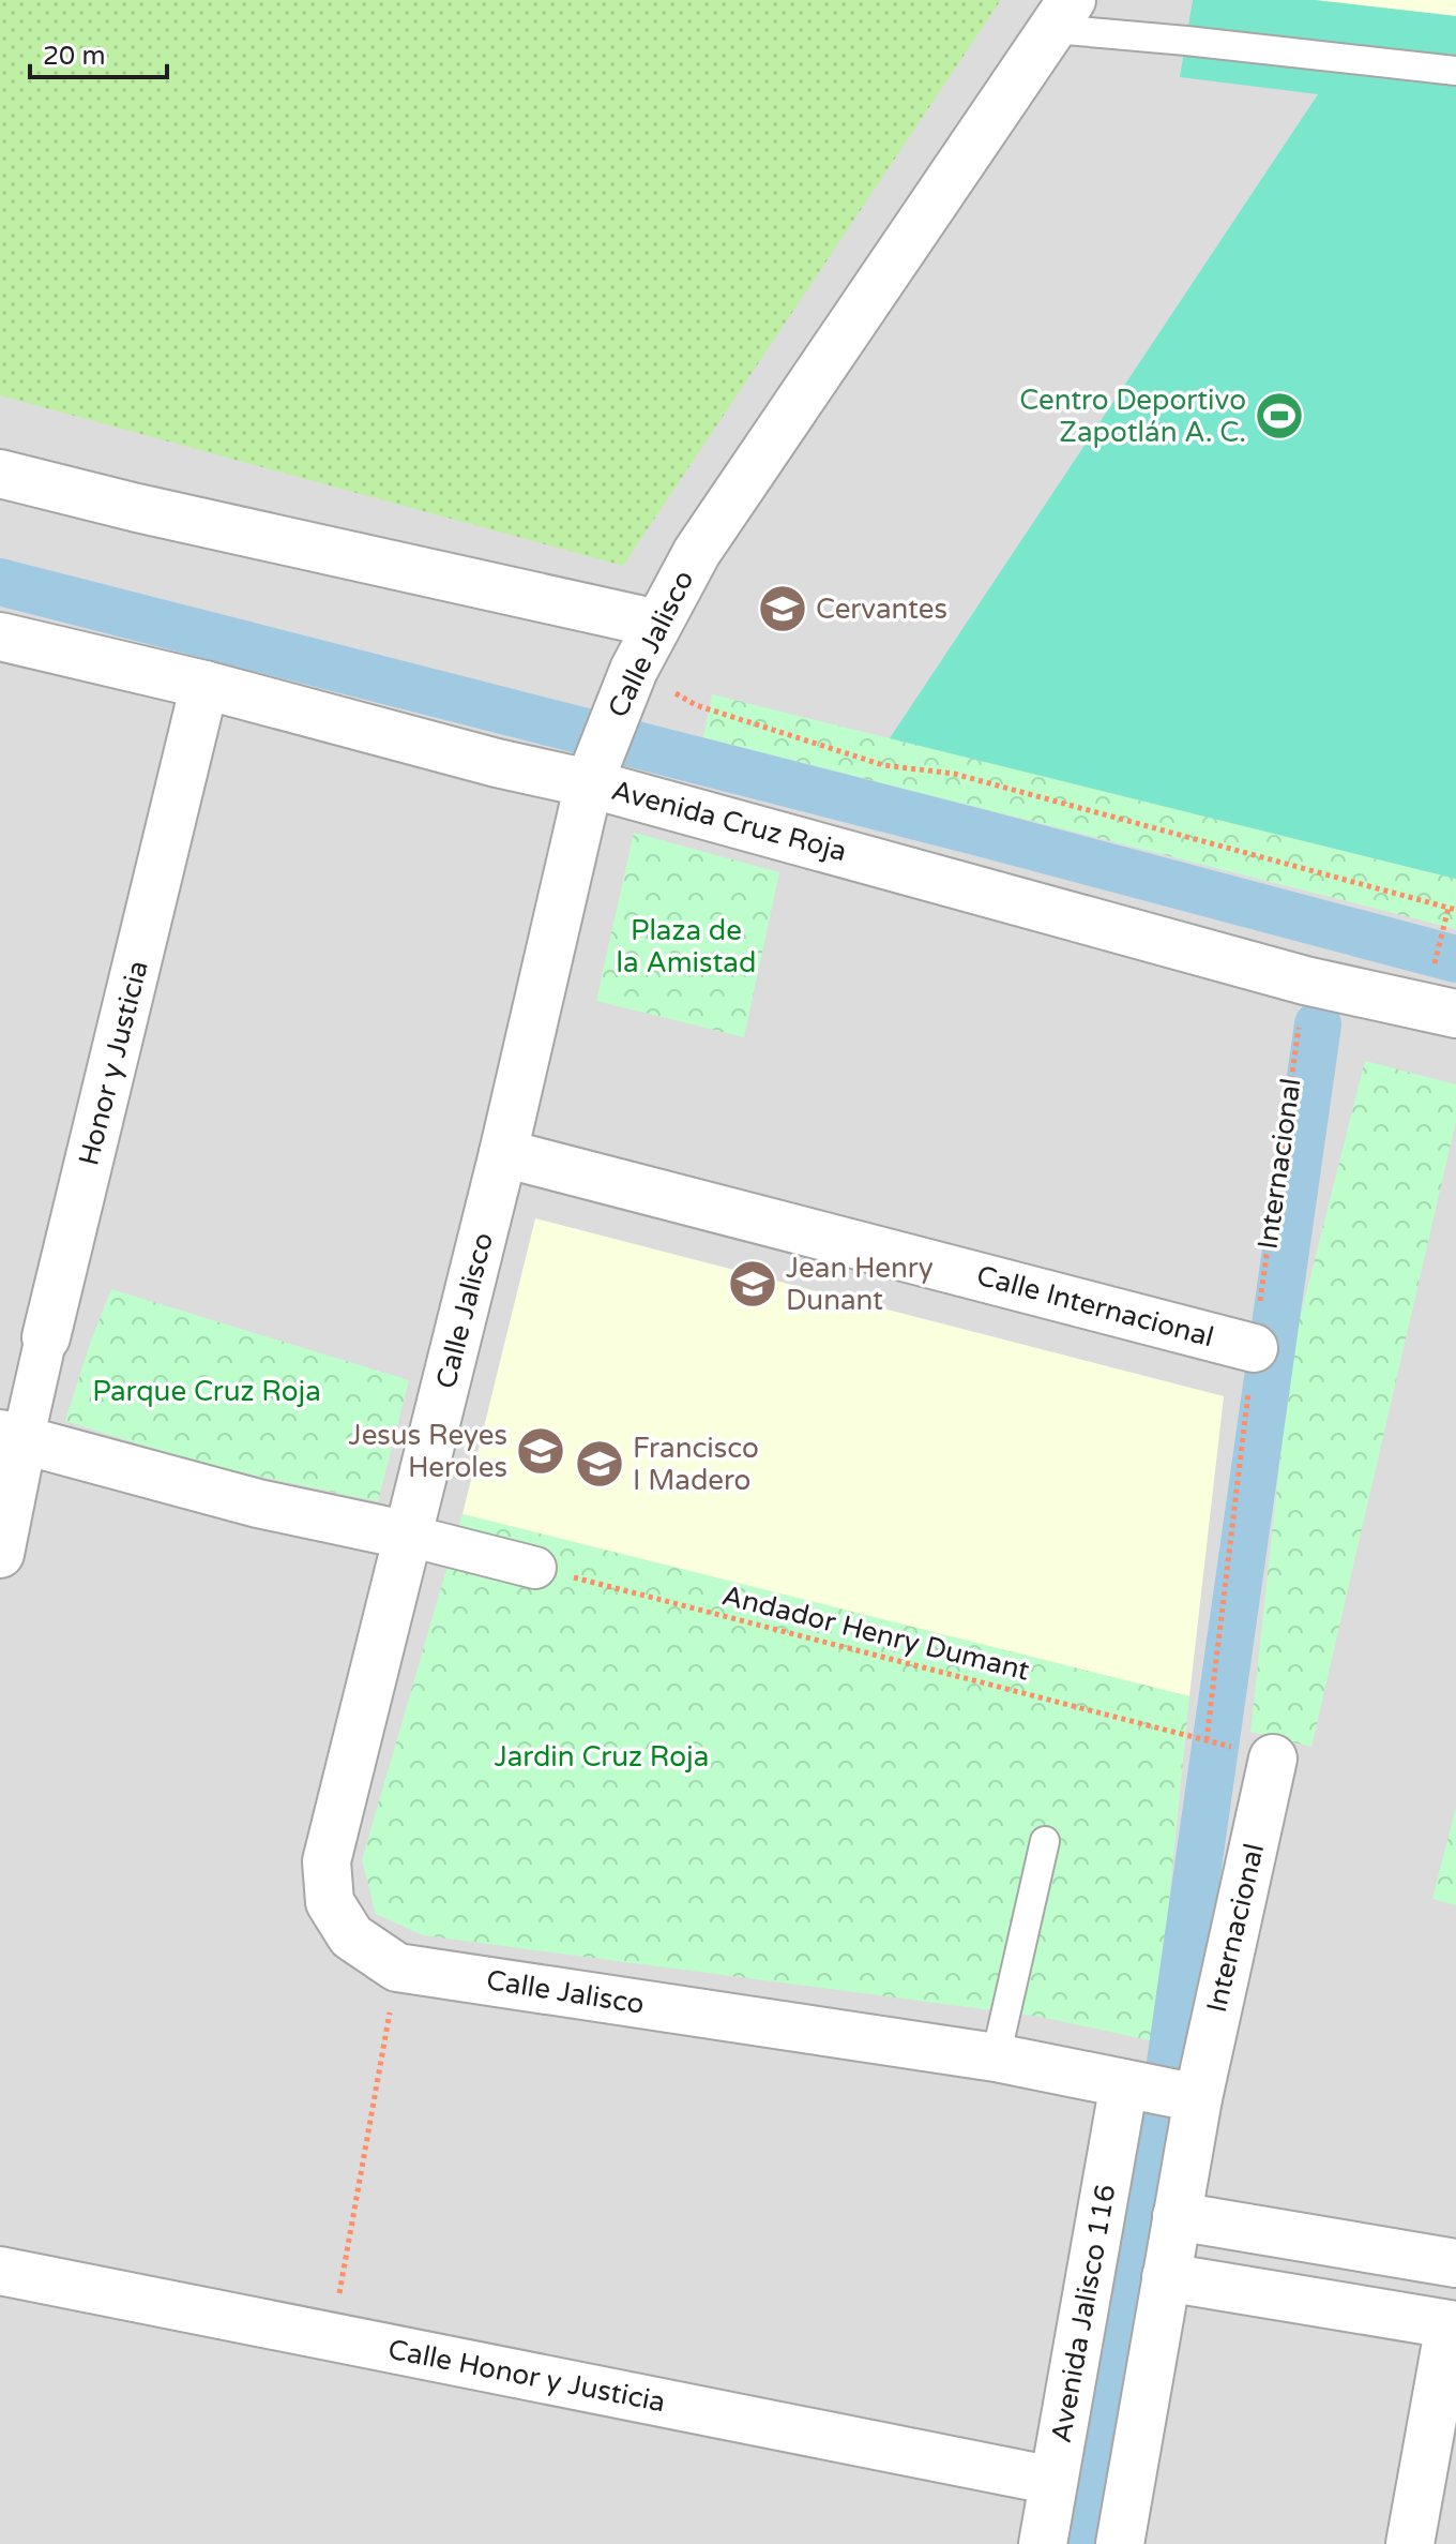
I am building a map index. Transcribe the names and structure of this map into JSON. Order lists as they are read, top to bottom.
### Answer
{
  "streets": {
    "street": [
      "Calle Jalisco",
      "Avenida Cruz Roja",
      "Honor y Justicia",
      "Internacional",
      "Calle Internacional",
      "Avenida Jalisco 116",
      "Calle Honor y Justicia"
    ],
    "path": ["Andador Henry Dumant"]
  },
  "crossings": [
    ["Calle Jalisco", "Avenida Cruz Roja"],
    ["Calle Jalisco", "Internacional"],
    ["Calle Jalisco", "Calle Internacional"],
    ["Calle Jalisco", "Avenida Jalisco 116"],
    ["Avenida Cruz Roja", "Honor y Justicia"],
    ["Avenida Cruz Roja", "Internacional"],
    ["Internacional", "Calle Internacional"],
    ["Internacional", "Andador Henry Dumant"],
    ["Internacional", "Avenida Jalisco 116"],
    ["Calle Internacional", "Andador Henry Dumant"],
    ["Avenida Jalisco 116", "Calle Honor y Justicia"]
  ],
  "parks": ["Plaza de la Amistad", "Parque Cruz Roja", "Jardin Cruz Roja"],
  "places": {
    "sports": ["Centro Deportivo Zapotlán A. C."],
    "school or university": [
      "Cervantes",
      "Jean Henry Dunant",
      "Jesus Reyes Heroles",
      "Francisco I Madero"
    ]
  },
  "scale_bar": "20 m"
}
